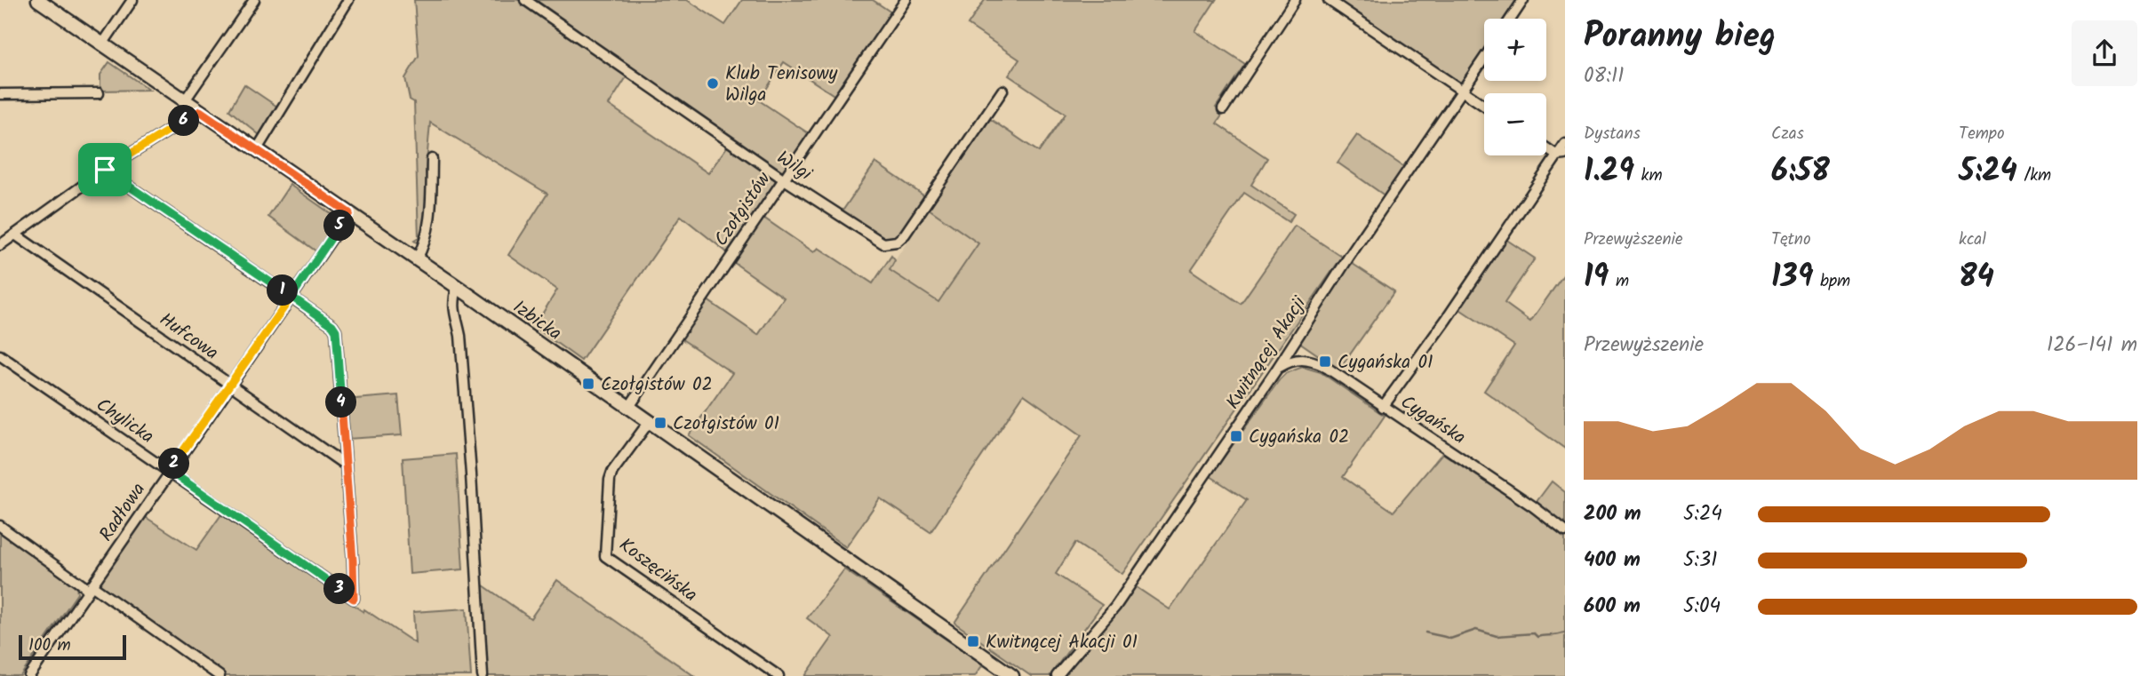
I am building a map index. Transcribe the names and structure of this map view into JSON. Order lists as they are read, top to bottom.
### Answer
{
  "streets": {
    "street": [
      "Wilgi",
      "Czołgistów",
      "Izbicka",
      "Hufcowa",
      "Kwitnącej Akacji",
      "Cygańska",
      "Chylicka",
      "Radłowa",
      "Koszęcińska"
    ]
  },
  "crossings": [
    ["Wilgi", "Czołgistów"],
    ["Czołgistów", "Izbicka"],
    ["Izbicka", "Radłowa"],
    ["Izbicka", "Koszęcińska"],
    ["Hufcowa", "Chylicka"],
    ["Hufcowa", "Radłowa"],
    ["Kwitnącej Akacji", "Cygańska"],
    ["Chylicka", "Radłowa"]
  ],
  "places": {
    "other": ["Klub Tenisowy Wilga"],
    "transit": [
      "Cygańska 01",
      "Czołgistów 02",
      "Czołgistów 01",
      "Cygańska 02",
      "Kwitnącej Akacji 01"
    ]
  },
  "scale_bar": "100 m",
  "page": {
    "heading": ["Poranny bieg", "08:11"],
    "map_buttons": ["+", "−"],
    "pins": [
      "6",
      "5",
      "1",
      "4",
      "2",
      "3"
    ],
    "stats": [
      ["Dystans", "1.29 km"],
      ["Czas", "6:58"],
      ["Tempo", "5:24 /km"],
      ["Przewyższenie", "19 m"],
      ["Tętno", "139 bpm"],
      ["kcal", "84"]
    ],
    "chart": ["Przewyższenie", "126–141 m"],
    "list": [
      {
        "name": "200 m",
        "note": "5:24"
      },
      {
        "name": "400 m",
        "note": "5:31"
      },
      {
        "name": "600 m",
        "note": "5:04"
      }
    ],
    "scale": "100 m"
  }
}
